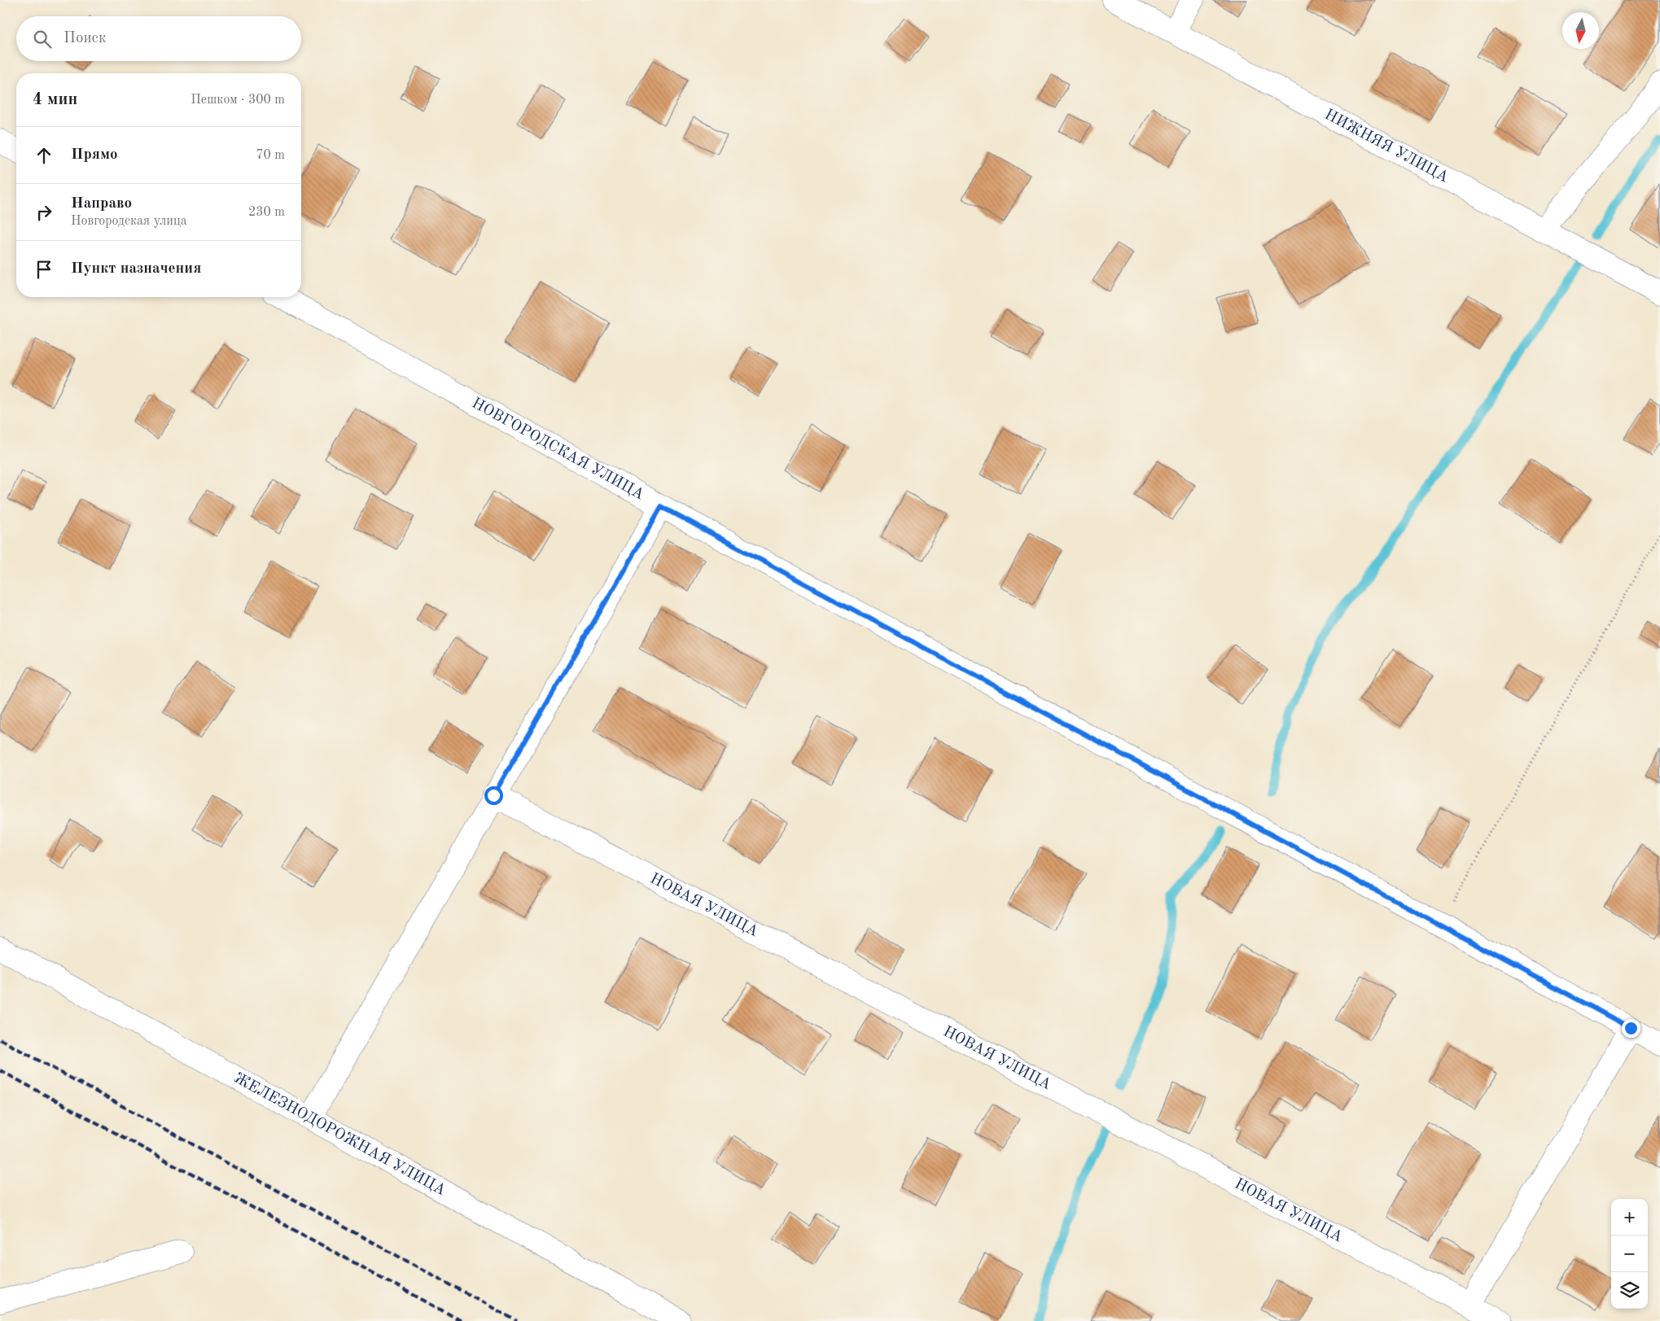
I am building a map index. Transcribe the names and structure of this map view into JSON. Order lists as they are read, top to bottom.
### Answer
{
  "streets": {
    "street": [
      "НИЖНЯЯ УЛИЦА",
      "НОВГОРОДСКАЯ УЛИЦА",
      "НОВАЯ УЛИЦА",
      "ЖЕЛЕЗНОДОРОЖНАЯ УЛИЦА"
    ]
  },
  "north": "bottom",
  "page": {
    "search": "Поиск",
    "heading": ["4 мин", "Пешком · 300 m"],
    "list": [
      ["Прямо", "70 m"],
      ["Направо", "Новгородская улица", "230 m"],
      "Пункт назначения"
    ],
    "map_buttons": ["+", "−"]
  }
}
